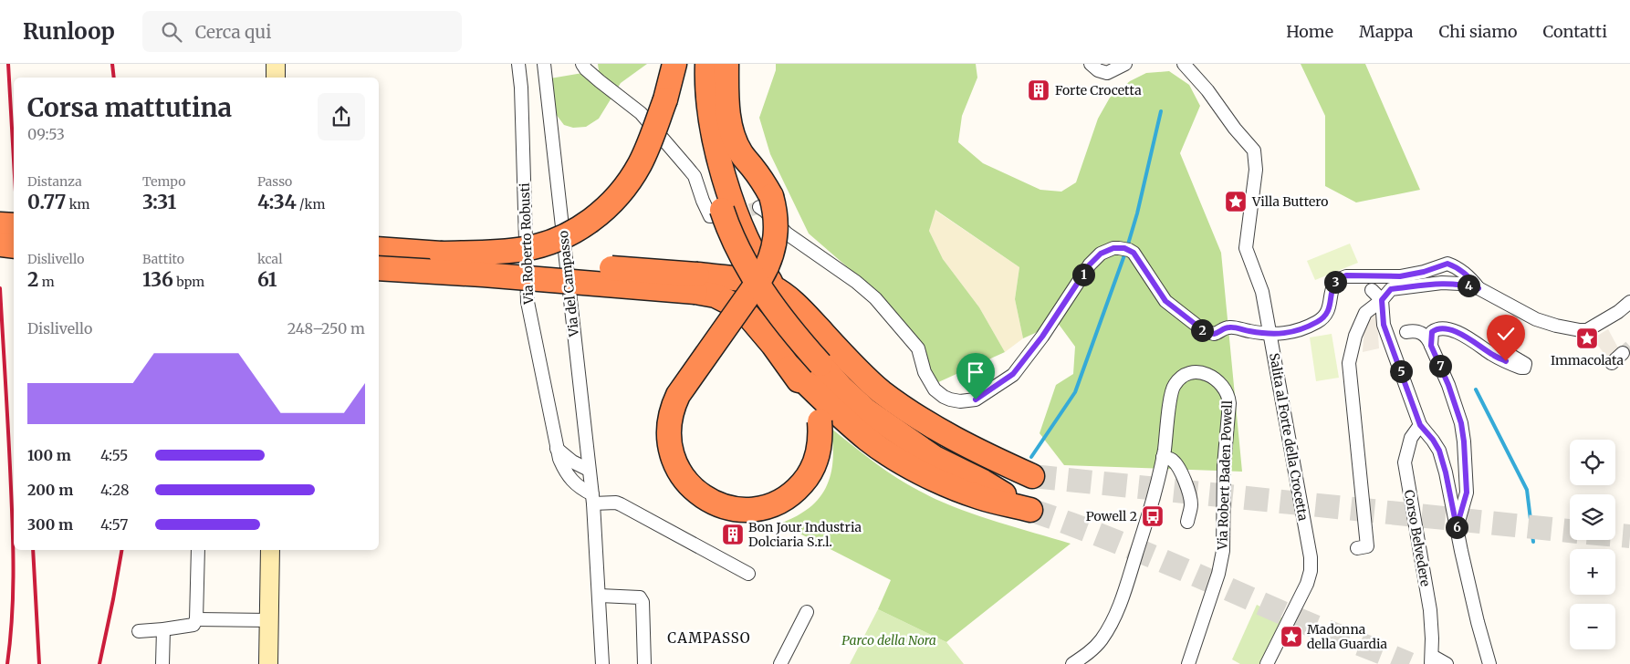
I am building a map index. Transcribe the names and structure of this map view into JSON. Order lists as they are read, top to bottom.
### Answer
{
  "streets": {
    "street": [
      "Via Roberto Robusti",
      "Via del Campasso",
      "Salita al Forte della Crocetta",
      "Via Robert Baden Powell",
      "Corso Belvedere"
    ]
  },
  "crossings": [
    ["Via Roberto Robusti", "Via del Campasso"]
  ],
  "districts": ["CAMPASSO"],
  "parks": ["Parco della Nora"],
  "places": {
    "building": ["Forte Crocetta", "Bon Jour Industria Dolciaria S.r.l."],
    "place": ["Villa Buttero", "Immacolata", "Madonna della Guardia"],
    "bus stop": ["Powell 2"]
  },
  "page": {
    "header": "Runloop",
    "search": "Cerca qui",
    "nav": [
      "Home",
      "Mappa",
      "Chi siamo",
      "Contatti"
    ],
    "heading": ["Corsa mattutina", "09:53"],
    "stats": [
      ["Distanza", "0.77 km"],
      ["Tempo", "3:31"],
      ["Passo", "4:34 /km"],
      ["Dislivello", "2 m"],
      ["Battito", "136 bpm"],
      ["kcal", "61"]
    ],
    "pins": [
      "1",
      "3",
      "4",
      "2",
      "7",
      "5",
      "6"
    ],
    "chart": ["Dislivello", "248–250 m"],
    "list": [
      {
        "name": "100 m",
        "note": "4:55"
      },
      {
        "name": "200 m",
        "note": "4:28"
      },
      {
        "name": "300 m",
        "note": "4:57"
      }
    ],
    "map_buttons": ["+", "−"]
  }
}
